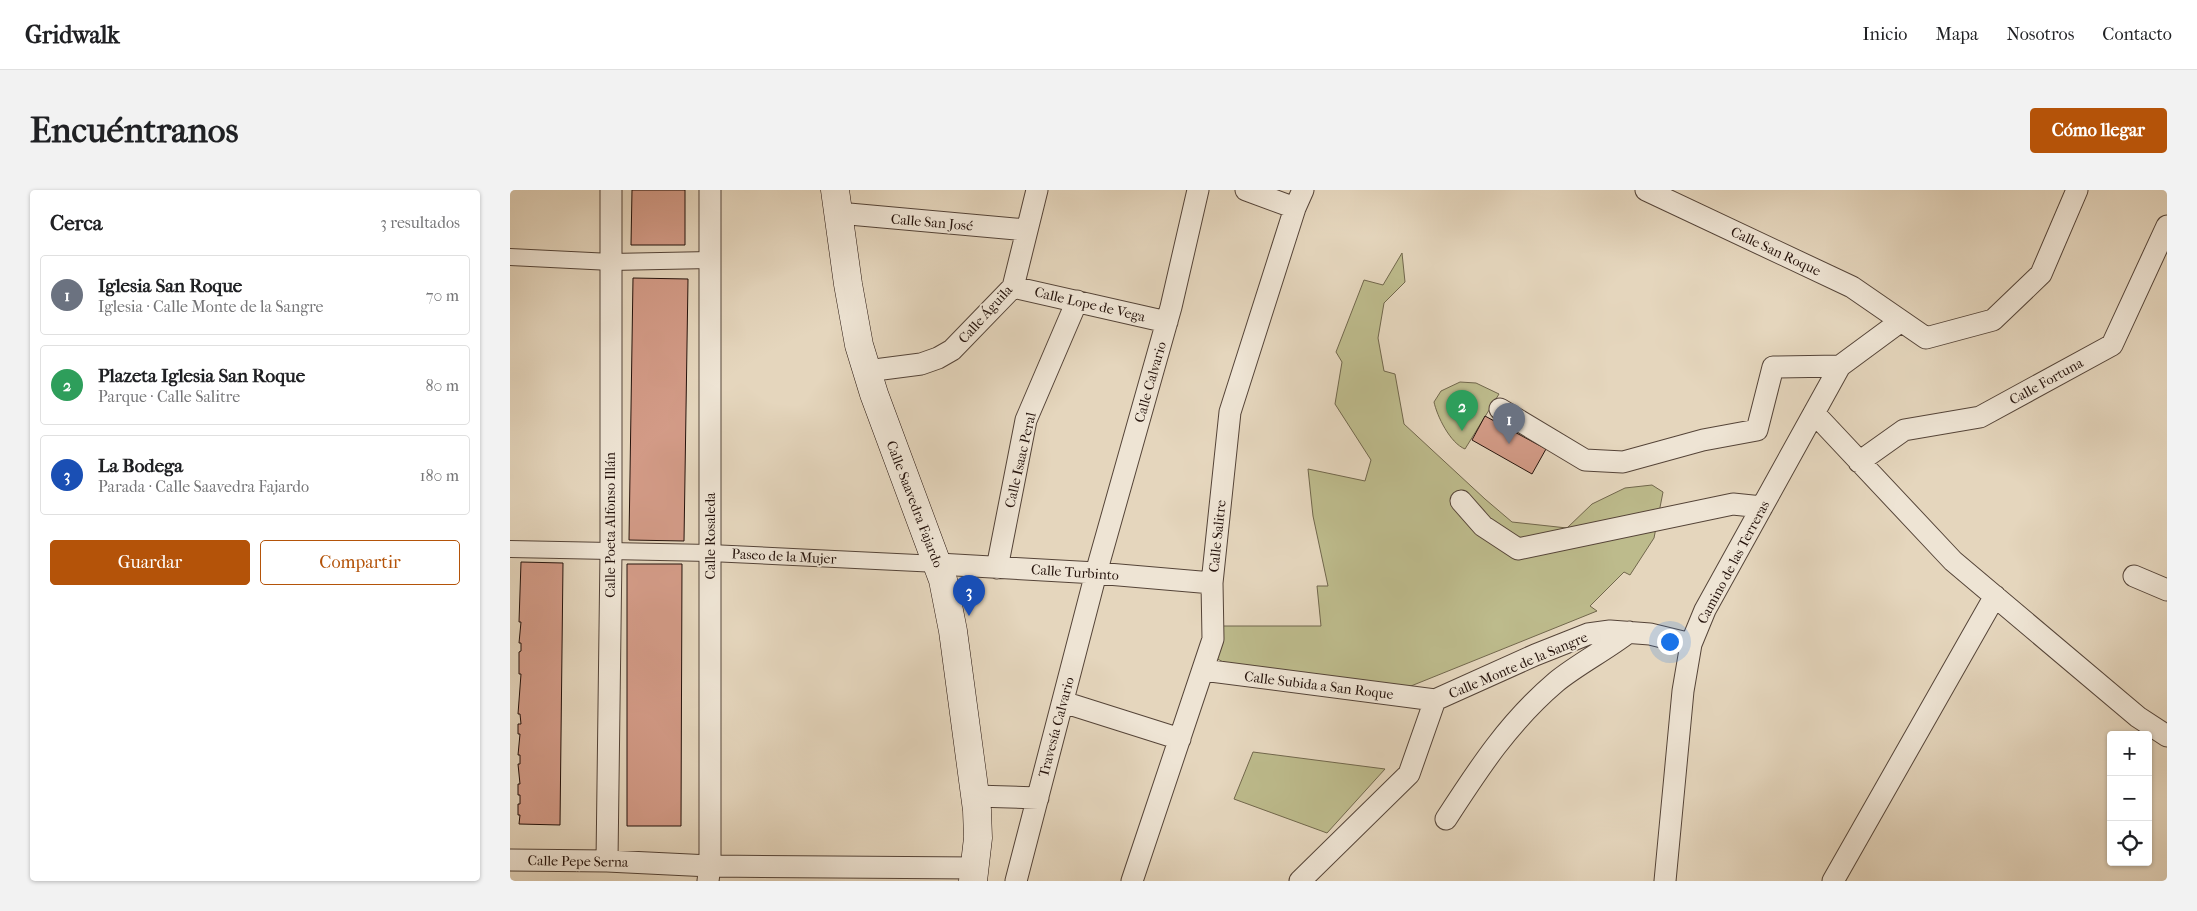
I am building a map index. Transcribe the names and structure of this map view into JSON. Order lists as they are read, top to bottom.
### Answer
{
  "streets": {
    "main road": ["Calle Saavedra Fajardo"],
    "street": [
      "Calle San José",
      "Calle San Roque",
      "Calle Lope de Vega",
      "Calle Águila",
      "Calle Fortuna",
      "Calle Calvario",
      "Calle Isaac Peral",
      "Calle Poeta Alfonso Illán",
      "Calle Rosaleda",
      "Calle Salitre",
      "Paseo de la Mujer",
      "Camino de las Terreras",
      "Calle Turbinto",
      "Calle Monte de la Sangre",
      "Calle Subida a San Roque",
      "Travesía Calvario",
      "Calle Pepe Serna"
    ]
  },
  "crossings": [
    ["Calle San José", "Calle Águila"],
    ["Calle San José", "Calle Saavedra Fajardo"],
    ["Calle San Roque", "Camino de las Terreras"],
    ["Calle Lope de Vega", "Calle Águila"],
    ["Calle Lope de Vega", "Calle Calvario"],
    ["Calle Lope de Vega", "Calle Isaac Peral"],
    ["Calle Águila", "Calle Saavedra Fajardo"],
    ["Calle Calvario", "Calle Turbinto"],
    ["Calle Calvario", "Travesía Calvario"],
    ["Calle Isaac Peral", "Calle Turbinto"],
    ["Calle Saavedra Fajardo", "Paseo de la Mujer"],
    ["Calle Saavedra Fajardo", "Calle Turbinto"],
    ["Calle Saavedra Fajardo", "Calle Pepe Serna"],
    ["Calle Poeta Alfonso Illán", "Paseo de la Mujer"],
    ["Calle Poeta Alfonso Illán", "Calle Pepe Serna"],
    ["Calle Rosaleda", "Paseo de la Mujer"],
    ["Calle Rosaleda", "Calle Pepe Serna"],
    ["Calle Salitre", "Calle Turbinto"],
    ["Calle Salitre", "Calle Subida a San Roque"],
    ["Paseo de la Mujer", "Calle Turbinto"],
    ["Camino de las Terreras", "Calle Monte de la Sangre"],
    ["Calle Turbinto", "Travesía Calvario"],
    ["Calle Monte de la Sangre", "Calle Subida a San Roque"]
  ],
  "page": {
    "header": "Gridwalk",
    "nav": [
      "Inicio",
      "Mapa",
      "Nosotros",
      "Contacto"
    ],
    "buttons": [
      "Cómo llegar",
      ["Guardar", "Compartir"]
    ],
    "title": "Encuéntranos",
    "heading": ["Cerca", "3 resultados"],
    "list": [
      {
        "mark": "1",
        "name": "Iglesia San Roque",
        "note": "Iglesia · Calle Monte de la Sangre",
        "value": "70 m"
      },
      {
        "mark": "2",
        "name": "Plazeta Iglesia San Roque",
        "note": "Parque · Calle Salitre",
        "value": "80 m"
      },
      {
        "mark": "3",
        "name": "La Bodega",
        "note": "Parada · Calle Saavedra Fajardo",
        "value": "180 m"
      }
    ],
    "pins": ["2", "1", "3"],
    "map_buttons": ["+", "−"]
  }
}
